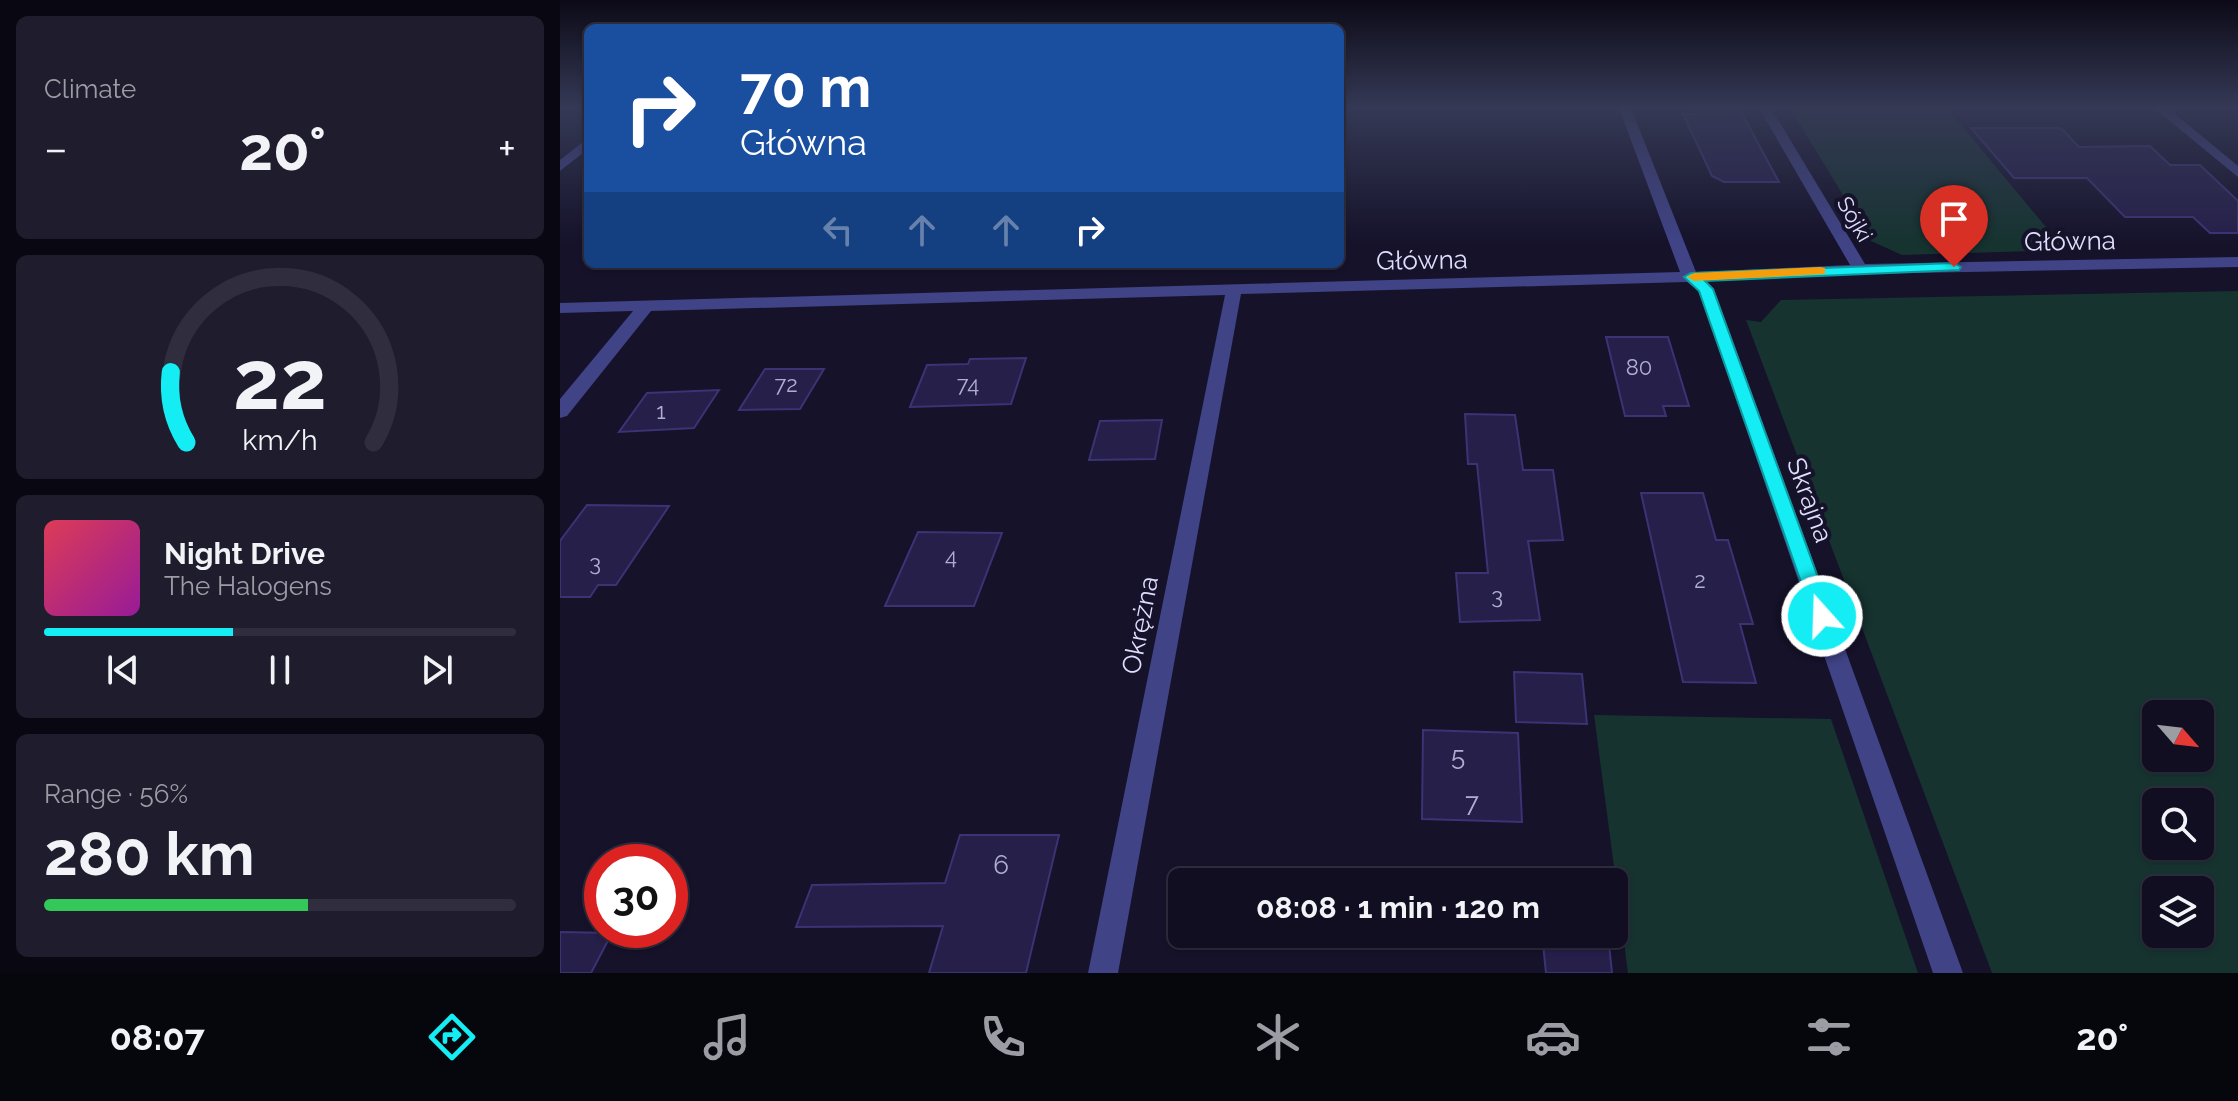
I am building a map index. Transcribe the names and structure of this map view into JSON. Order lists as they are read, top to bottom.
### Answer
{
  "streets": {
    "street": [
      "Sójki",
      "Główna",
      "Skrajna",
      "Okrężna"
    ]
  },
  "crossings": [
    ["Sójki", "Główna"],
    ["Główna", "Skrajna"],
    ["Główna", "Okrężna"]
  ],
  "house_numbers": [
    "80",
    "72",
    "74",
    "1",
    "4",
    "3",
    "2",
    "3",
    "5",
    "7",
    "6"
  ],
  "north": "bottom right",
  "page": {
    "tile": [
      "Climate",
      ["Range · 56%", "280 km"]
    ],
    "turn": ["70 m", "Główna"],
    "heat": ["−", "20°", "+"],
    "song": ["Night Drive", "The Halogens"],
    "limit": "30",
    "trip": "08:08 · 1 min · 120 m",
    "tabs": ["08:07", "20°"],
    "gauge": ["22", "km/h"]
  }
}
